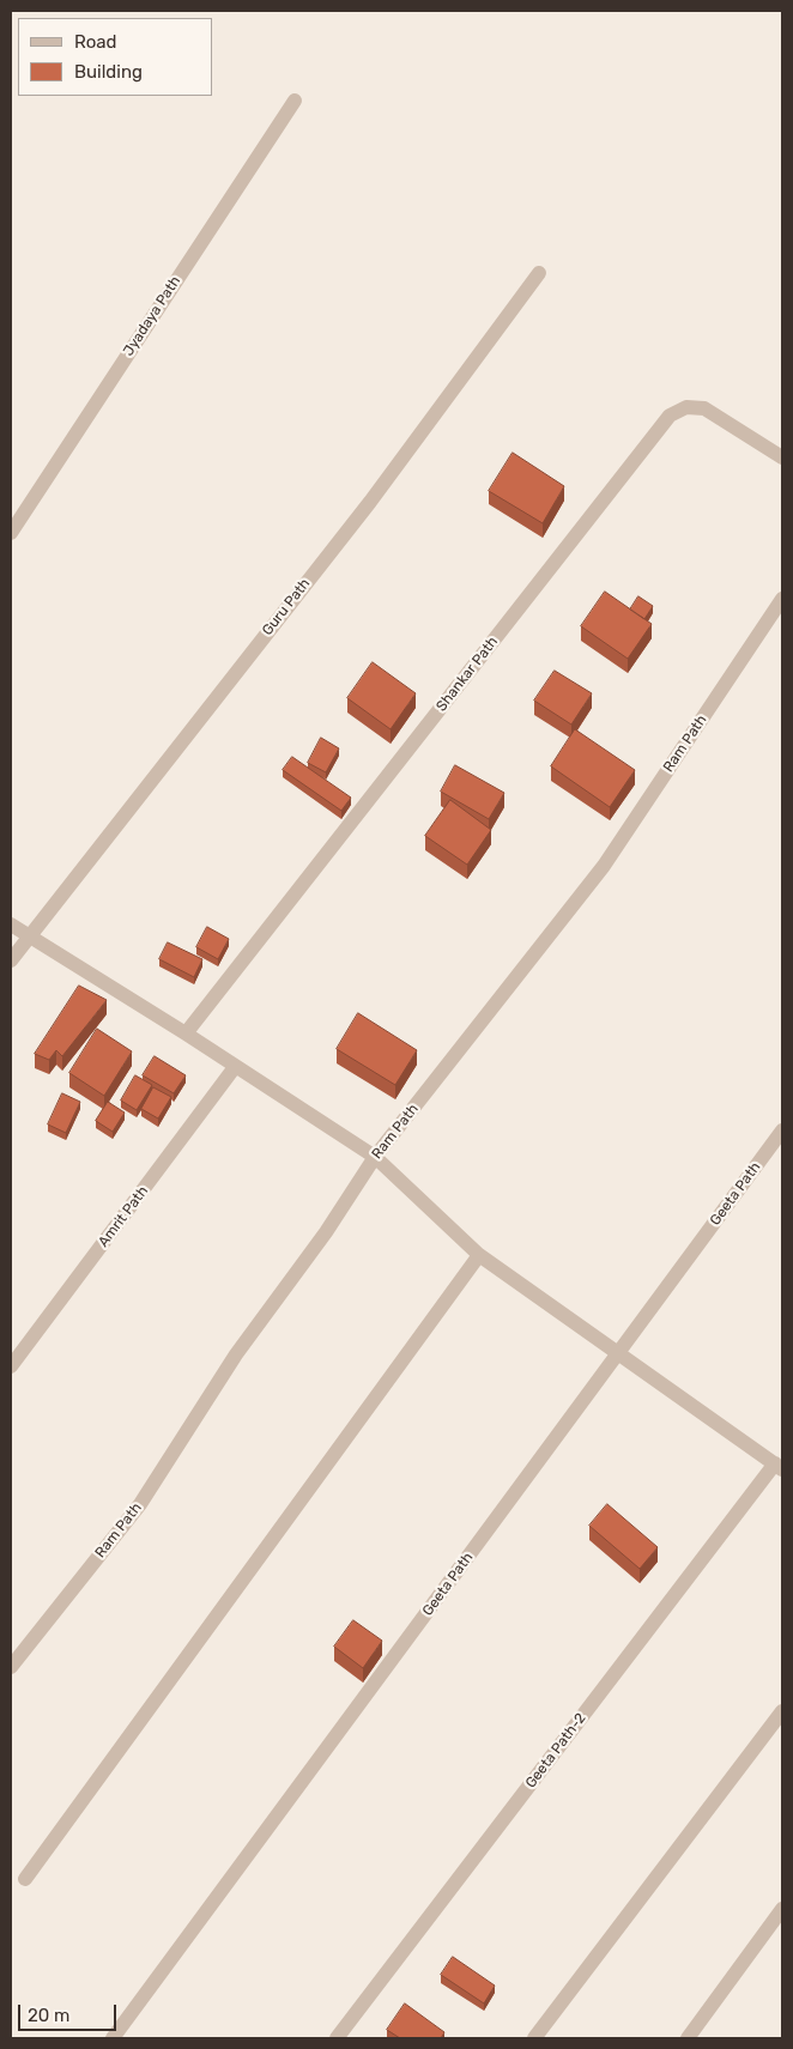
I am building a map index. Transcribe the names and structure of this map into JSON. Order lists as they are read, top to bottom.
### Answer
{
  "streets": {
    "street": [
      "Jyadaya Path",
      "Guru Path",
      "Shankar Path",
      "Ram Path",
      "Geeta Path",
      "Amrit Path",
      "Geeta Path-2"
    ]
  },
  "legend": ["Road", "Building"],
  "scale_bar": "20 m"
}
